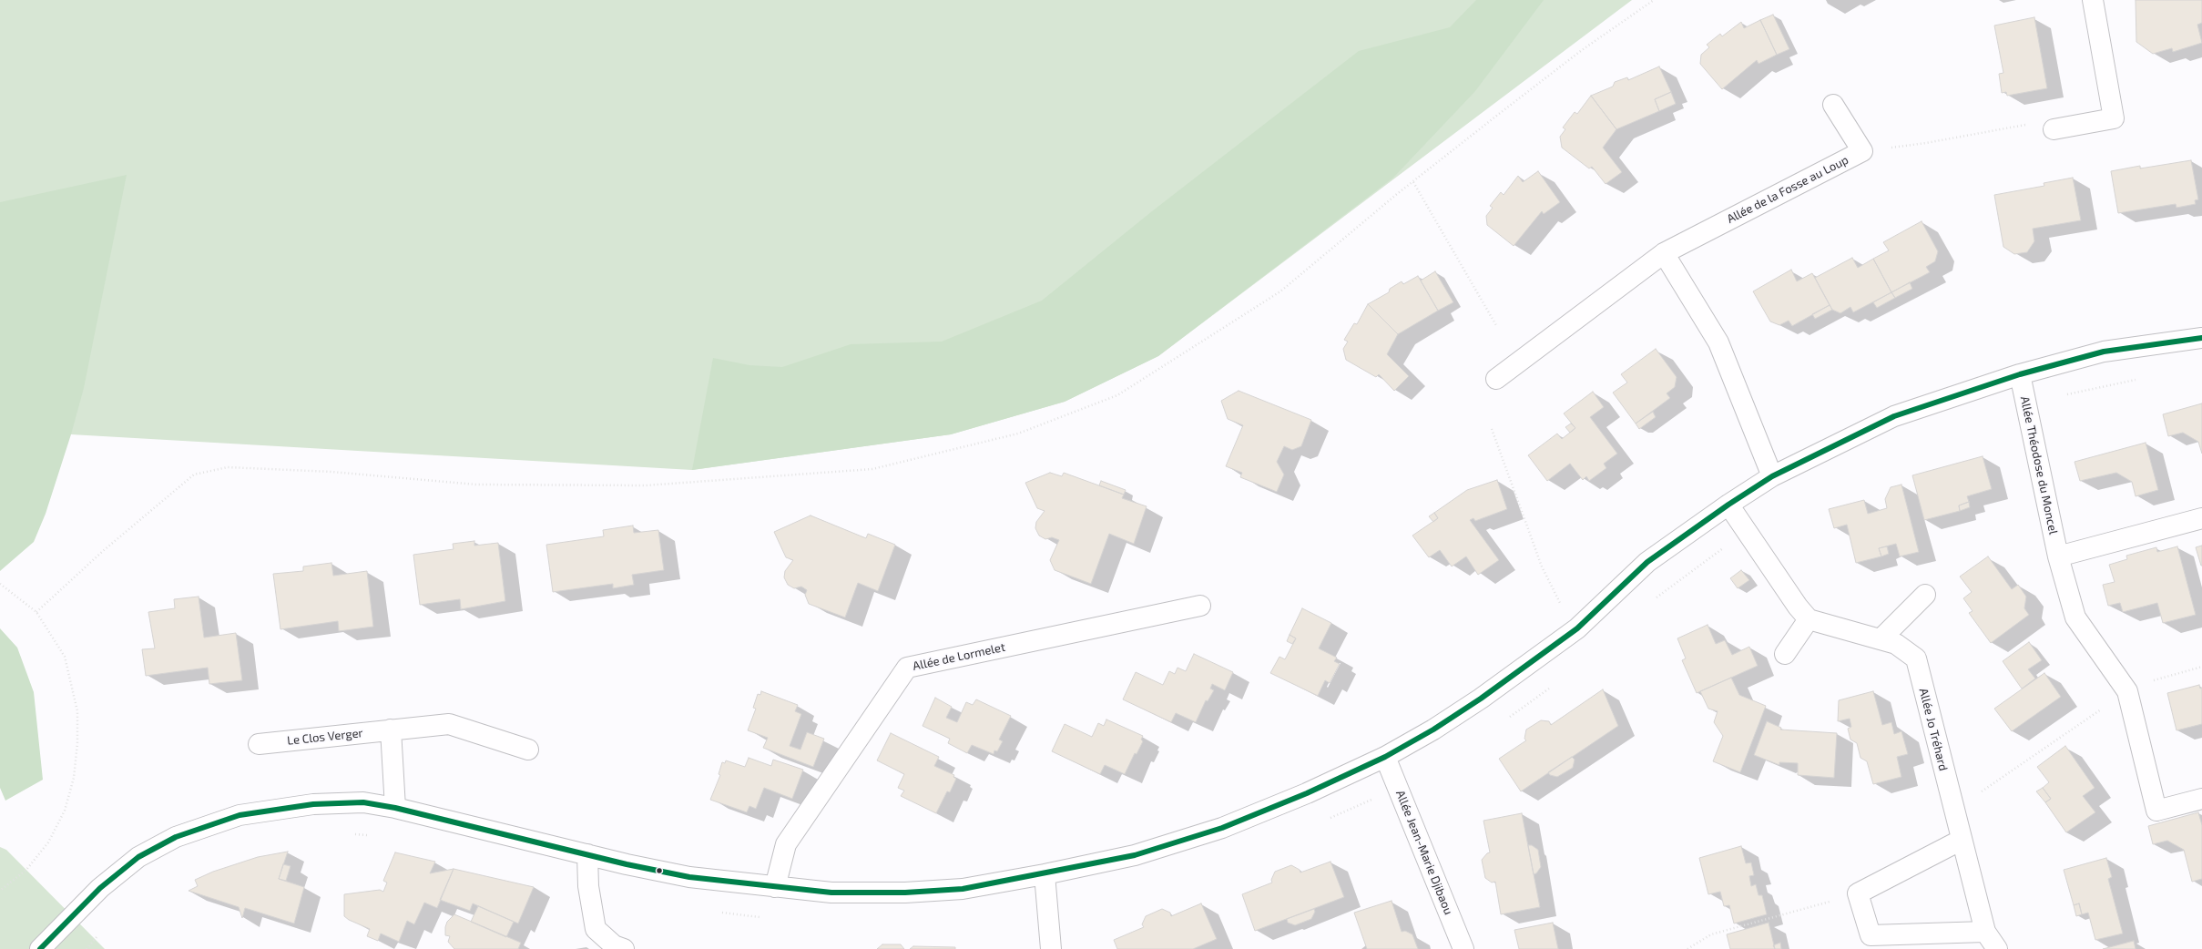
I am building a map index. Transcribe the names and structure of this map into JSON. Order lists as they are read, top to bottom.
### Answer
{
  "streets": {
    "street": [
      "Allée de la Fosse au Loup",
      "Allée Théodose du Moncel",
      "Allée de Lormelet",
      "Allée Jo Tréhard",
      "Le Clos Verger",
      "Allée Jean-Marie Djibaou"
    ]
  }
}
